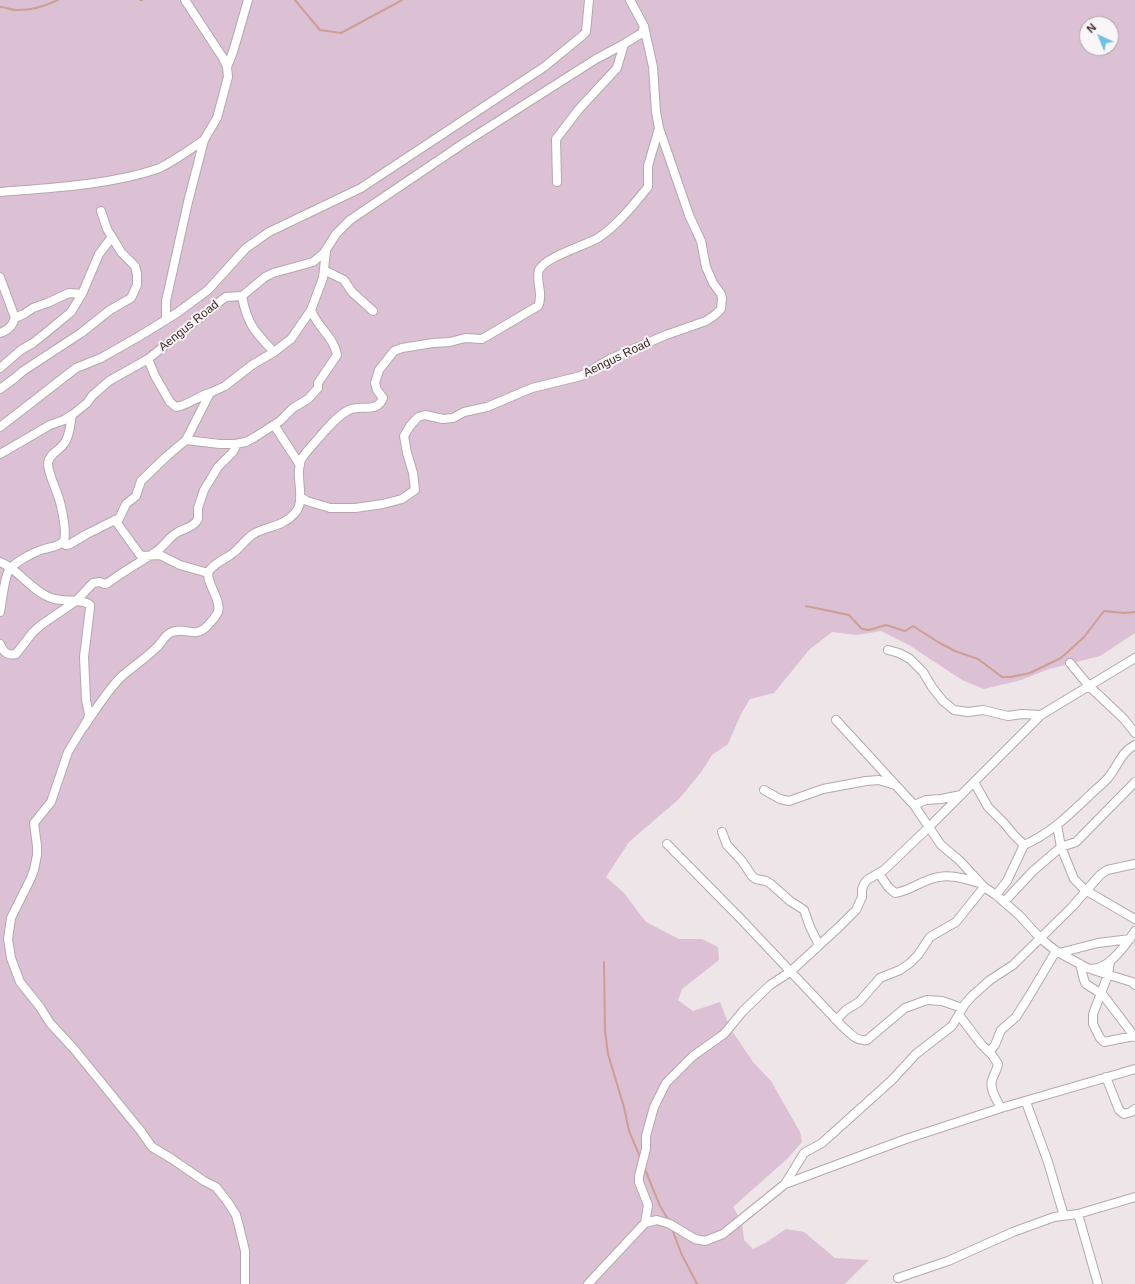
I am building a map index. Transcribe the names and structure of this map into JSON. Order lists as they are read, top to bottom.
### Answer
{
  "streets": {
    "street": ["Aengus Road"]
  },
  "north": "top left"
}
